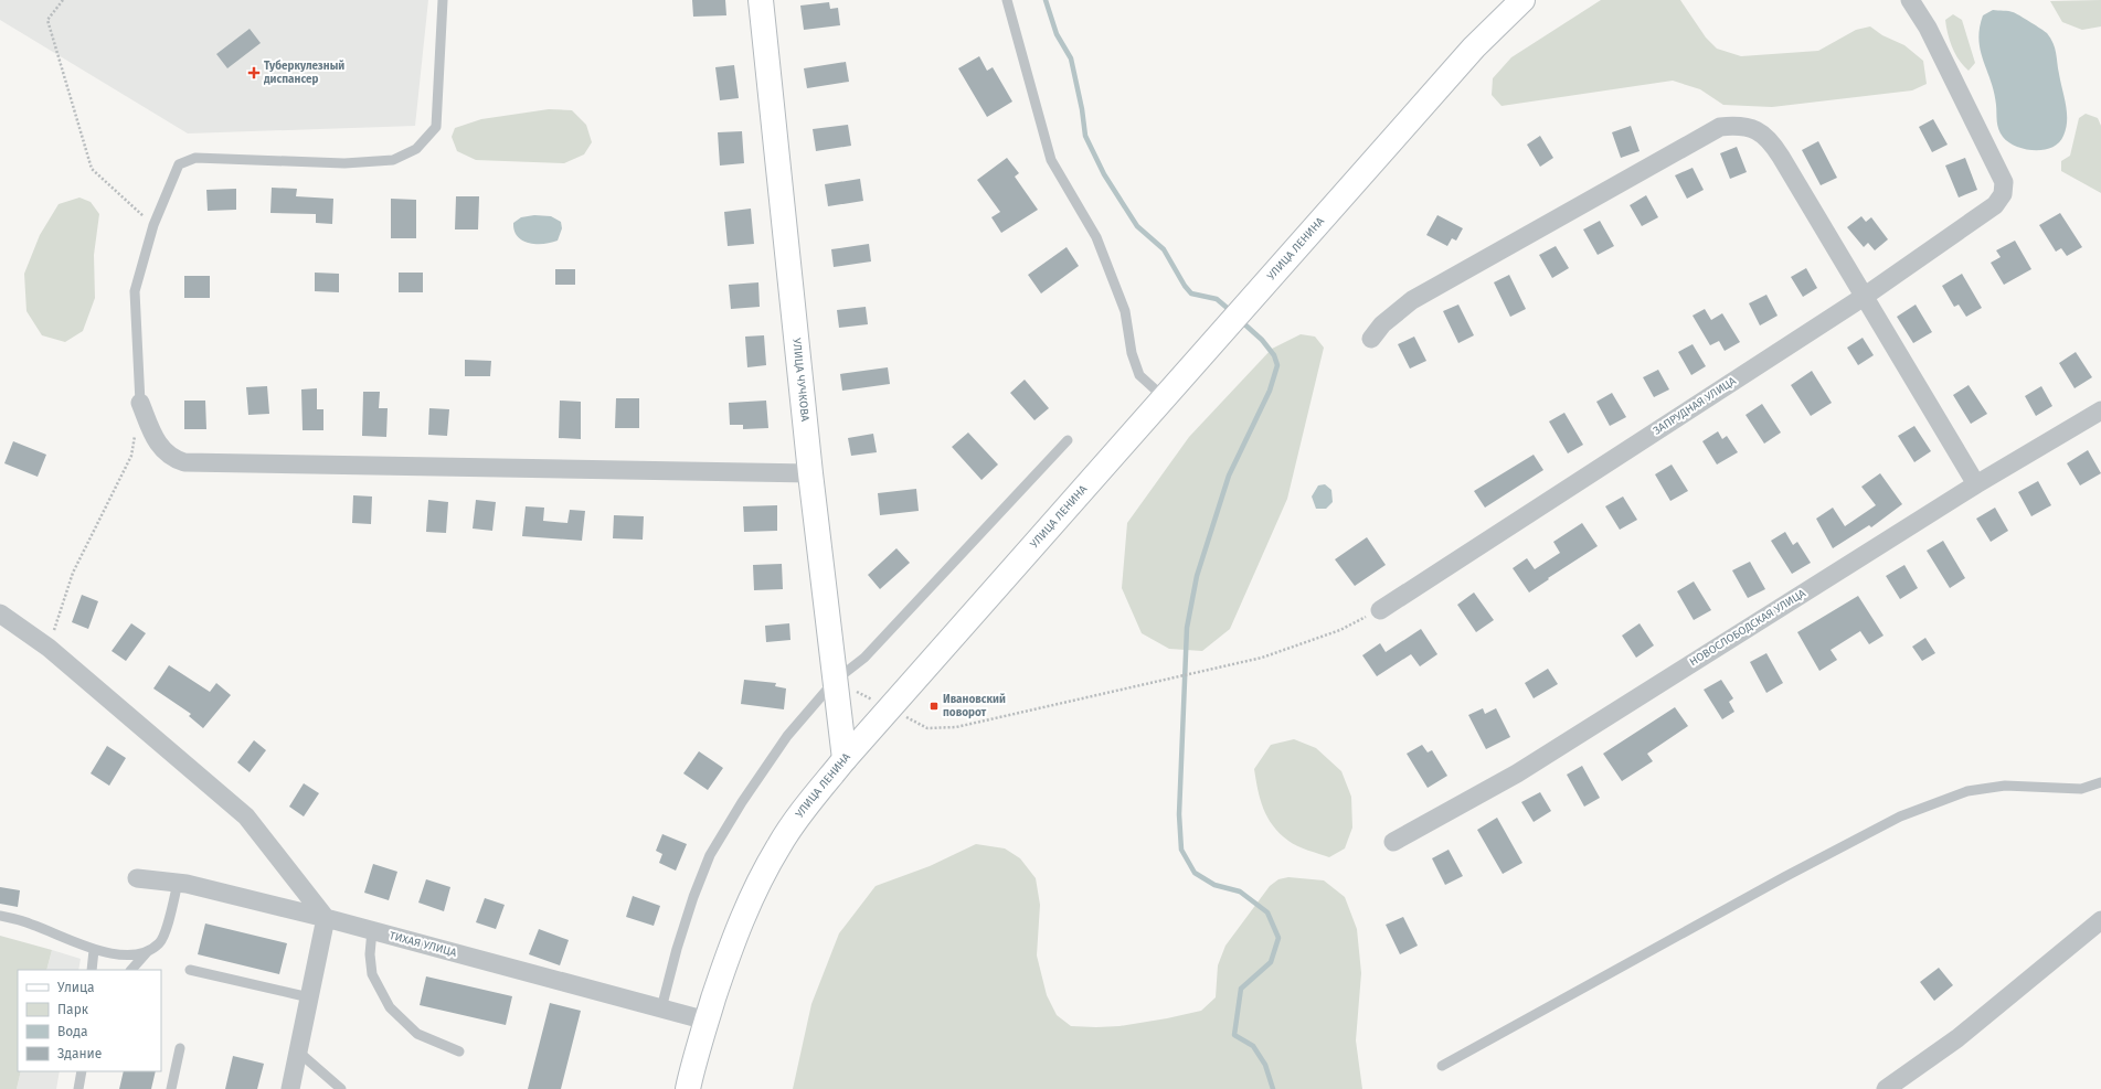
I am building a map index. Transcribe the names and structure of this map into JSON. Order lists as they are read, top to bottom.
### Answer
{
  "streets": {
    "main road": ["УЛИЦА ЛЕНИНА", "УЛИЦА ЧУЧКОВА"],
    "street": ["ЗАПРУДНАЯ УЛИЦА", "НОВОСЛОБОДСКАЯ УЛИЦА", "ТИХАЯ УЛИЦА"]
  },
  "crossings": [
    ["УЛИЦА ЛЕНИНА", "УЛИЦА ЧУЧКОВА"],
    ["УЛИЦА ЛЕНИНА", "ТИХАЯ УЛИЦА"]
  ],
  "places": {
    "health": ["Туберкулезный диспансер"],
    "transit": ["Ивановский поворот"]
  },
  "legend": [
    "Улица",
    "Парк",
    "Вода",
    "Здание"
  ]
}
